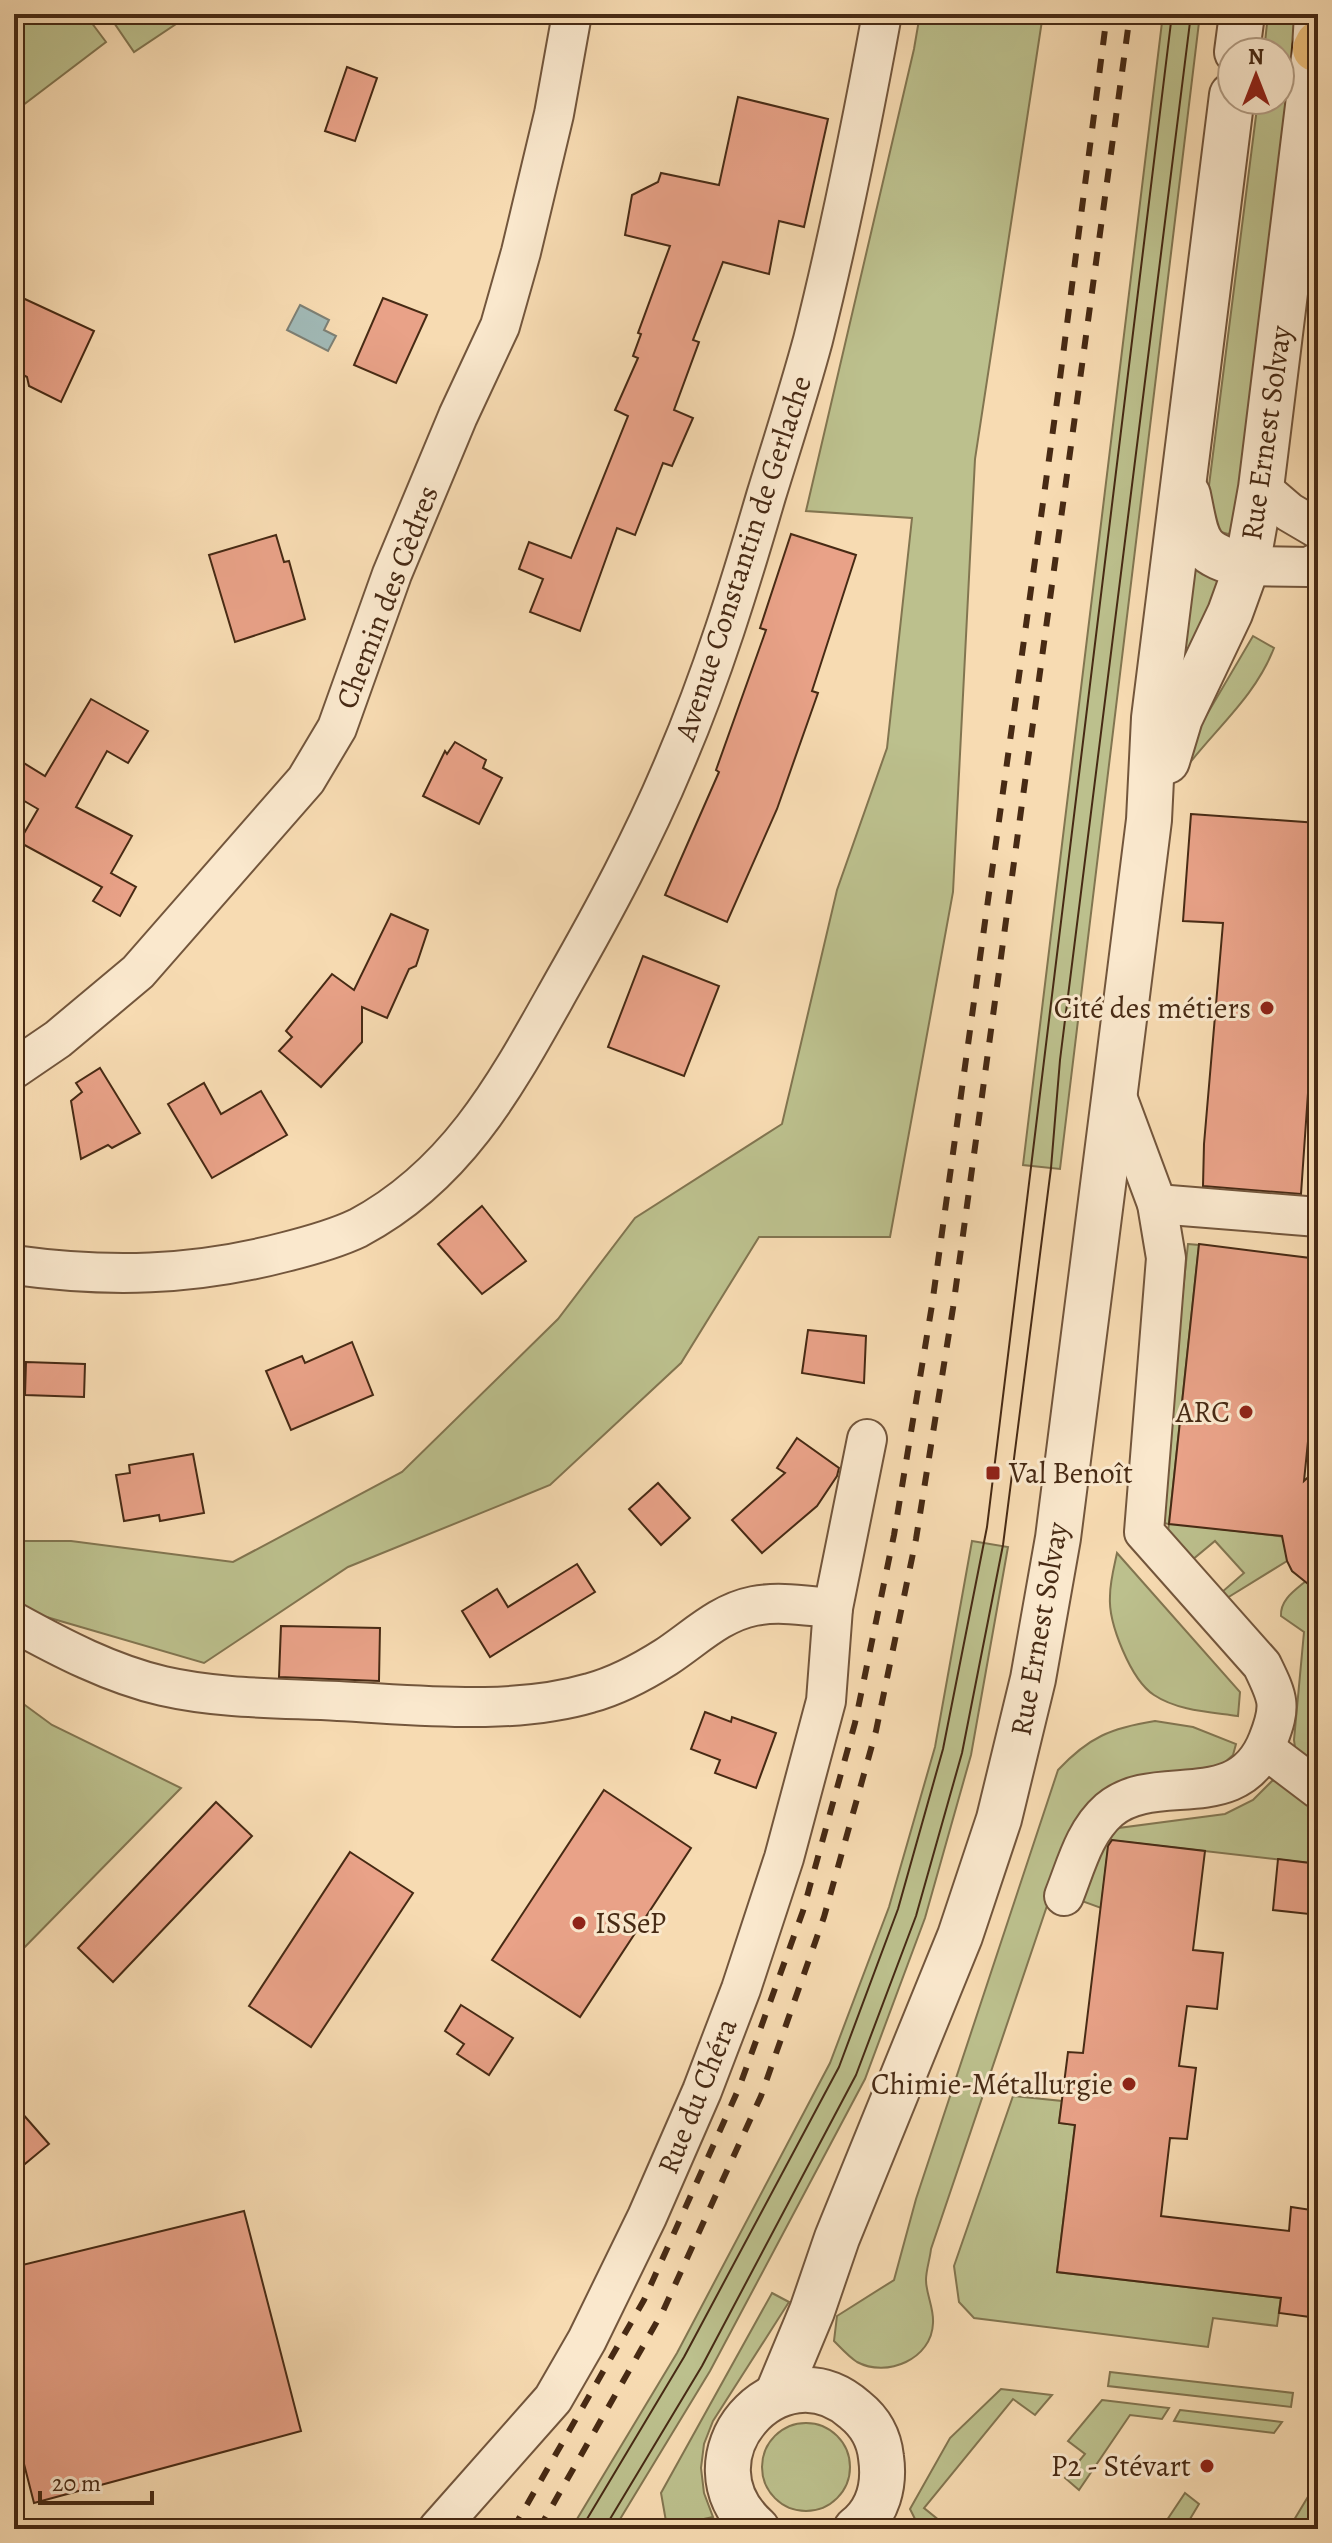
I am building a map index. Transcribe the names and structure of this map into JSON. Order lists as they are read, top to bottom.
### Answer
{
  "streets": {
    "street": [
      "Rue Ernest Solvay",
      "Avenue Constantin de Gerlache",
      "Chemin des Cèdres",
      "Rue du Chéra"
    ]
  },
  "places": {
    "other": [
      "Cité des métiers",
      "ARC",
      "ISSeP",
      "Chimie-Métallurgie",
      "P2 - Stévart"
    ],
    "transit": ["Val Benoît"]
  },
  "scale_bar": "20 m",
  "north": "top"
}
